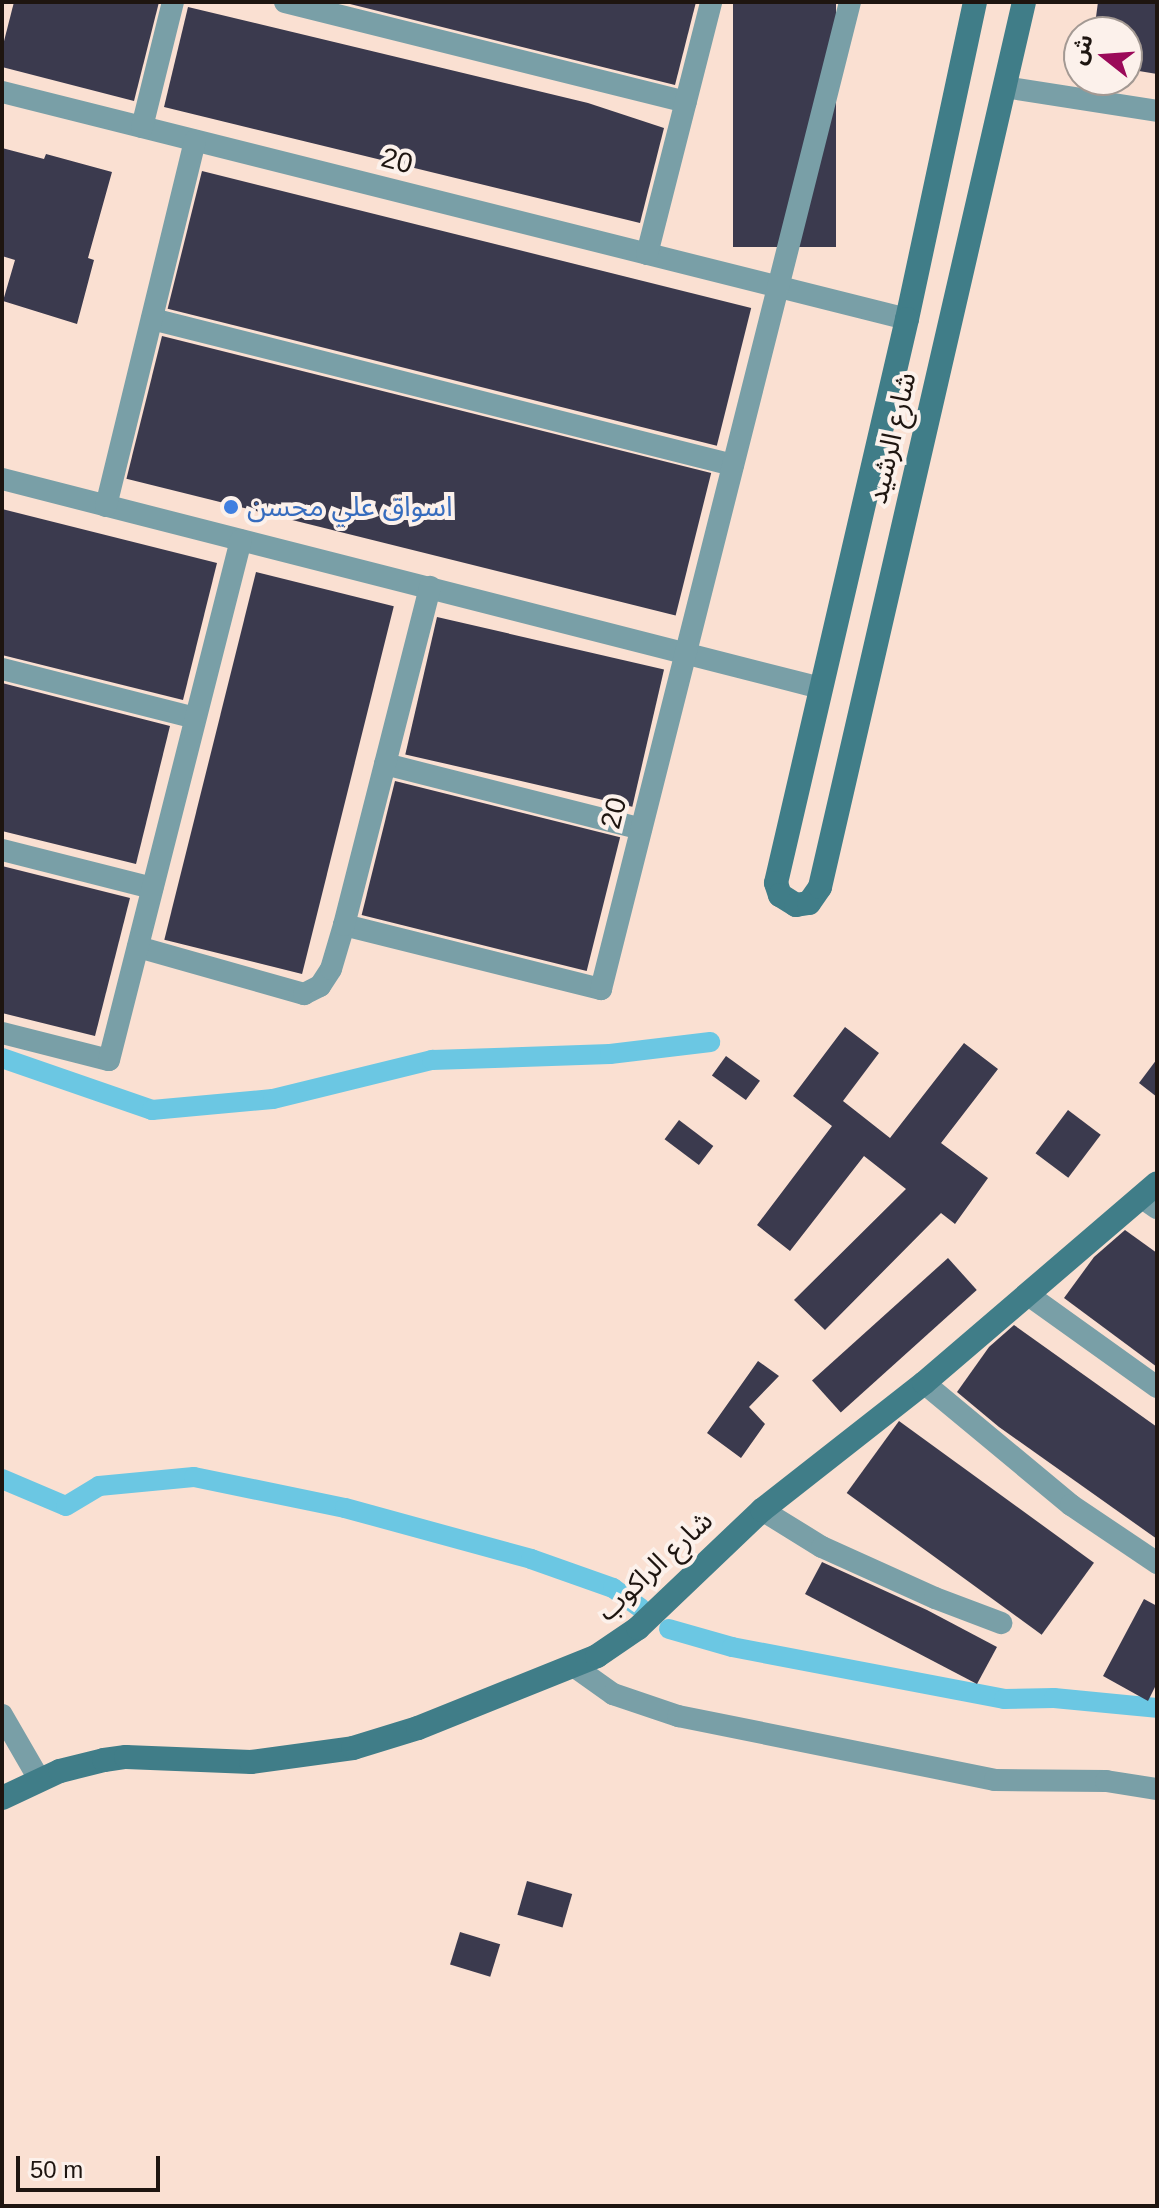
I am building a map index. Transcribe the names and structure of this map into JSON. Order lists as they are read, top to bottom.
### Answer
{
  "streets": {
    "street": ["20", "شارع الرشيد", "شارع الراكوب"]
  },
  "places": ["اسواق علي محسن"],
  "scale_bar": "50 m",
  "north": "left"
}
